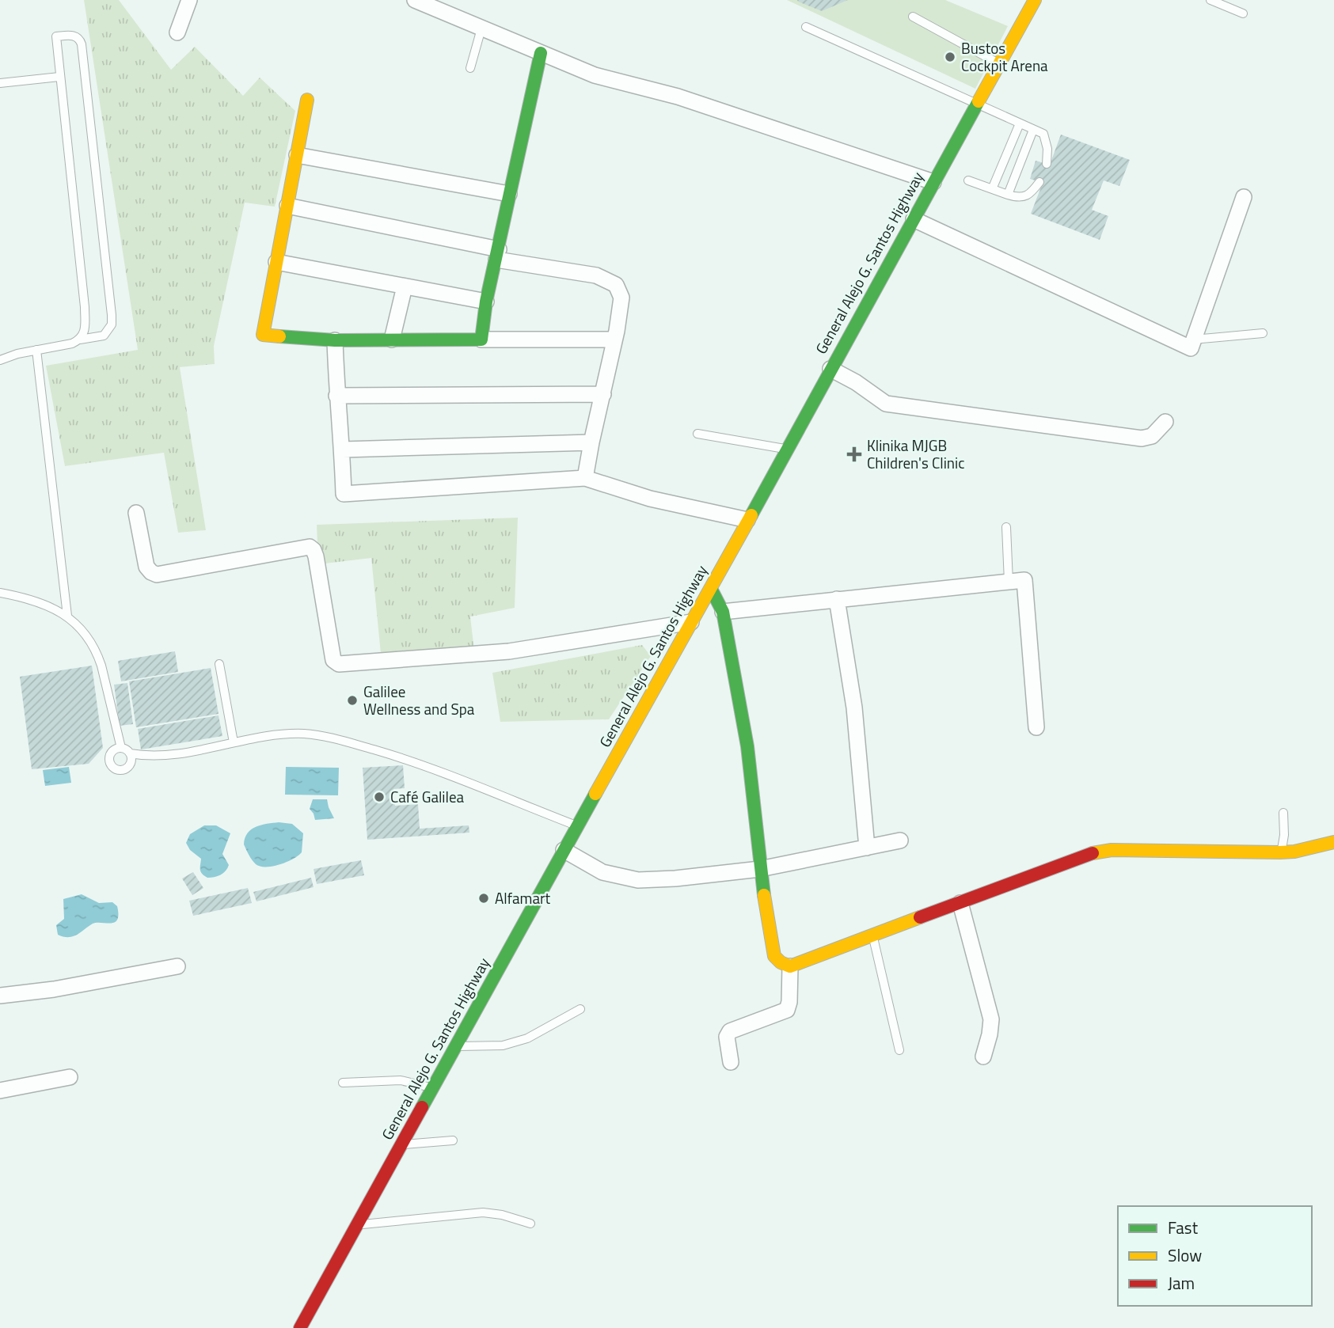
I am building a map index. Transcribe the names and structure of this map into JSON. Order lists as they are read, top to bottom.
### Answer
{
  "streets": {
    "street": ["General Alejo G. Santos Highway"]
  },
  "places": {
    "other": [
      "Bustos Cockpit Arena",
      "Galilee Wellness and Spa",
      "Café Galilea",
      "Alfamart"
    ],
    "health": ["Klinika MJGB Children's Clinic"]
  },
  "legend": ["Fast", "Slow", "Jam"]
}
